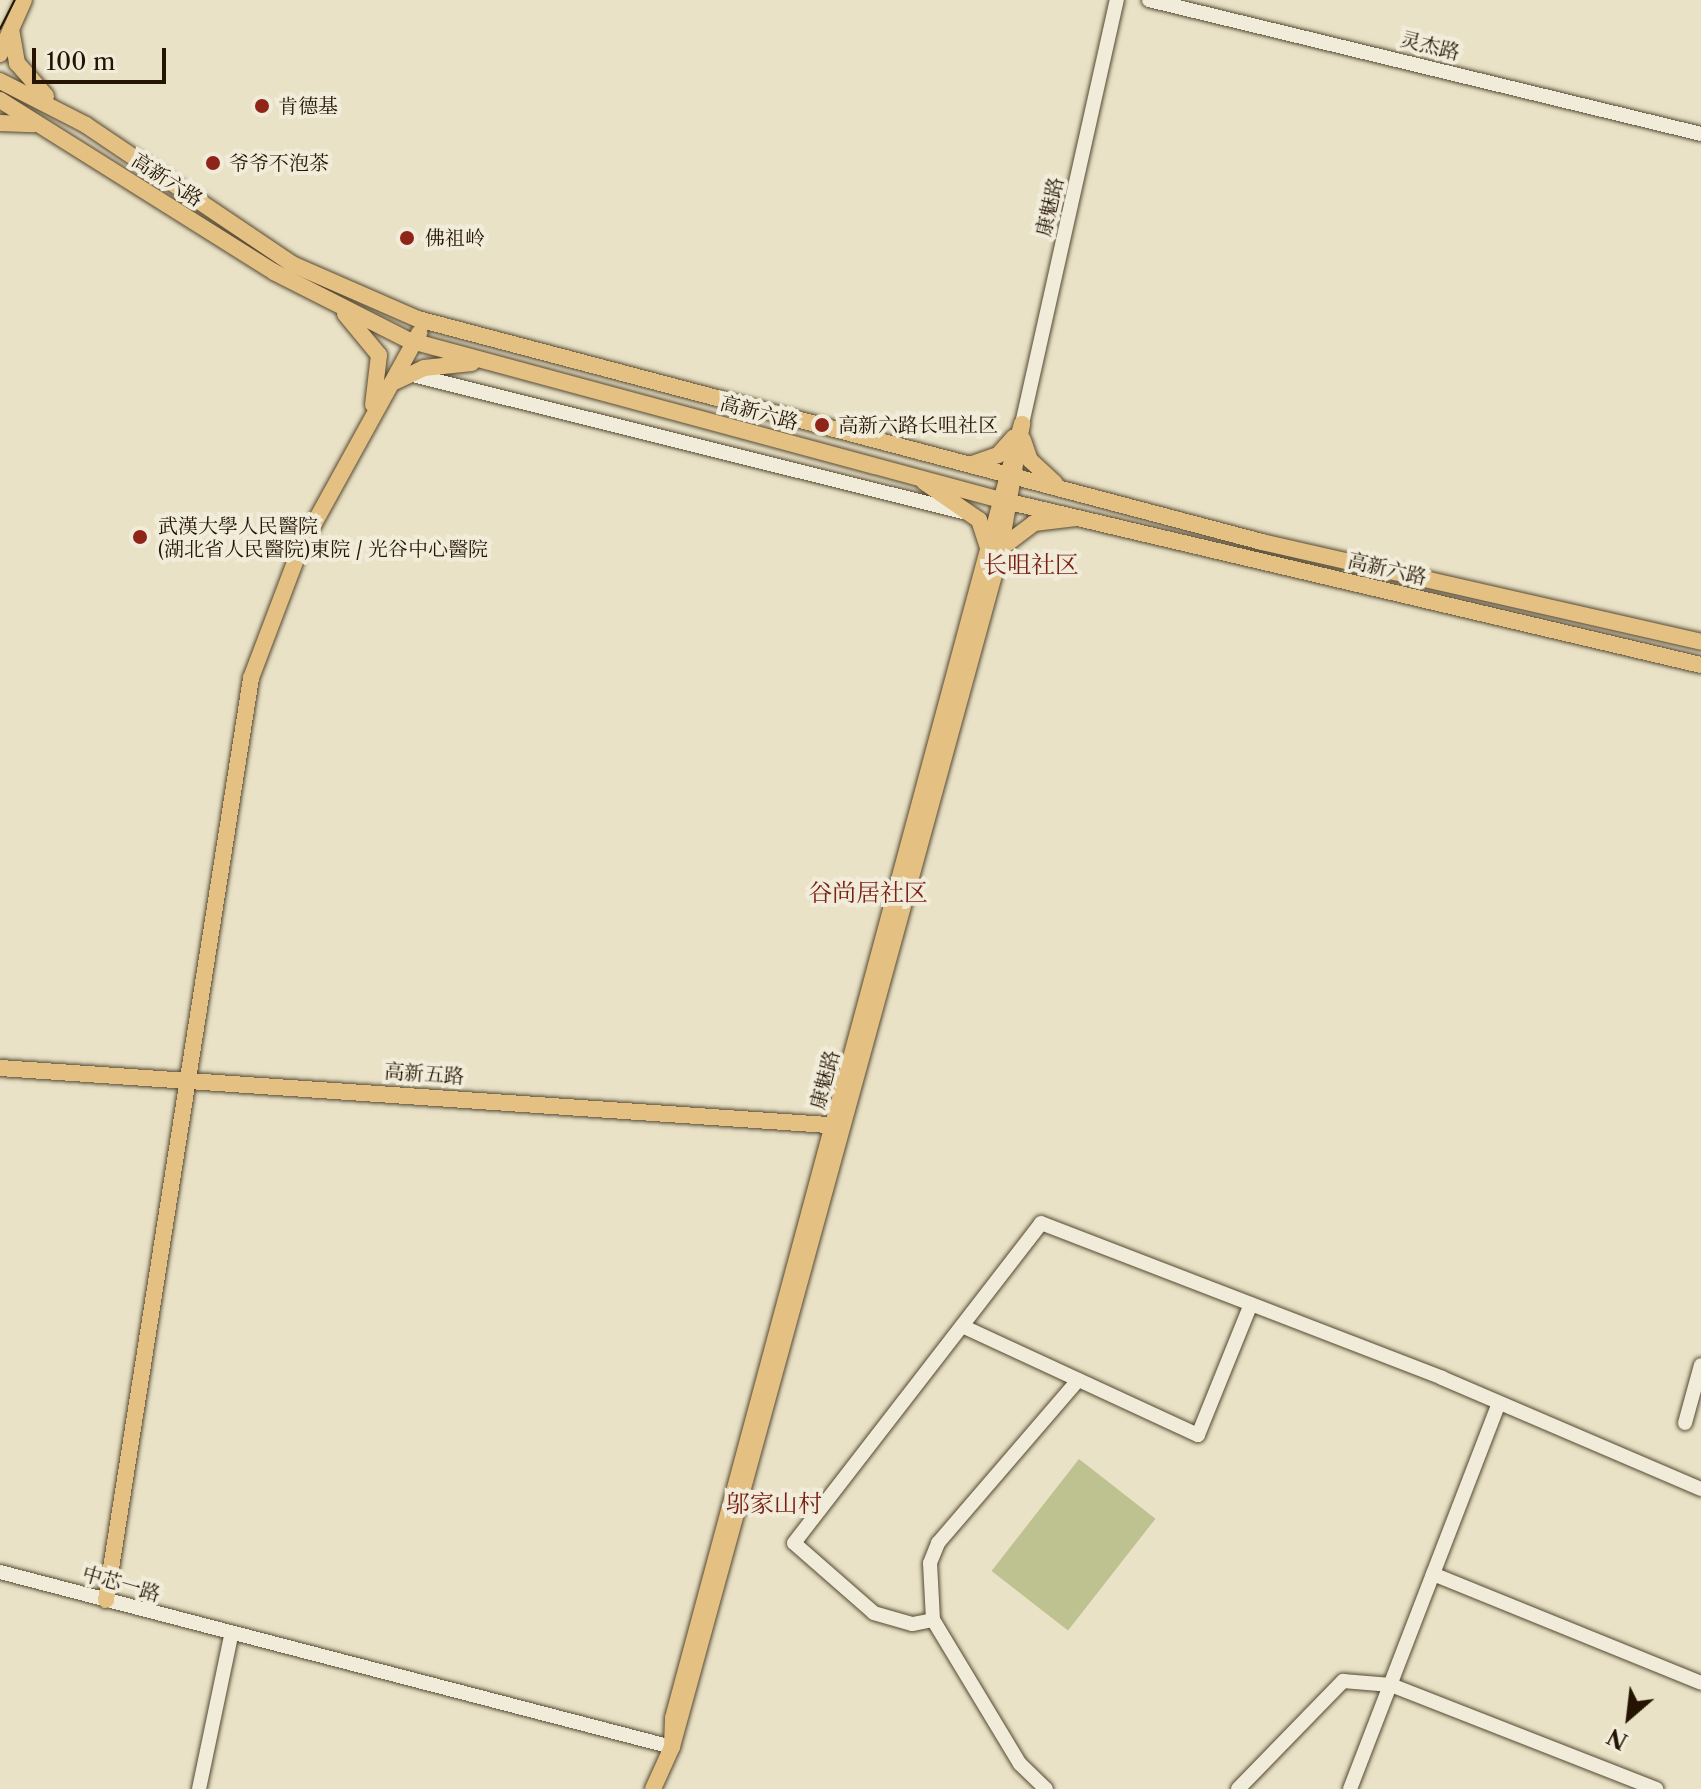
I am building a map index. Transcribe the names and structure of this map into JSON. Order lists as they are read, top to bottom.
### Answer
{
  "streets": {
    "main road": ["高新六路", "康魅路", "高新五路"],
    "street": ["灵杰路", "中芯一路"]
  },
  "crossings": [
    ["高新六路", "康魅路"],
    ["康魅路", "高新五路"],
    ["康魅路", "中芯一路"]
  ],
  "districts": ["长咀社区", "谷尚居社区", "邬家山村"],
  "places": [
    "肯德基",
    "爷爷不泡茶",
    "佛祖岭",
    "高新六路长咀社区",
    "武漢大學人民醫院 (湖北省人民醫院)東院 / 光谷中心醫院"
  ],
  "scale_bar": "100 m",
  "north": "bottom left"
}
